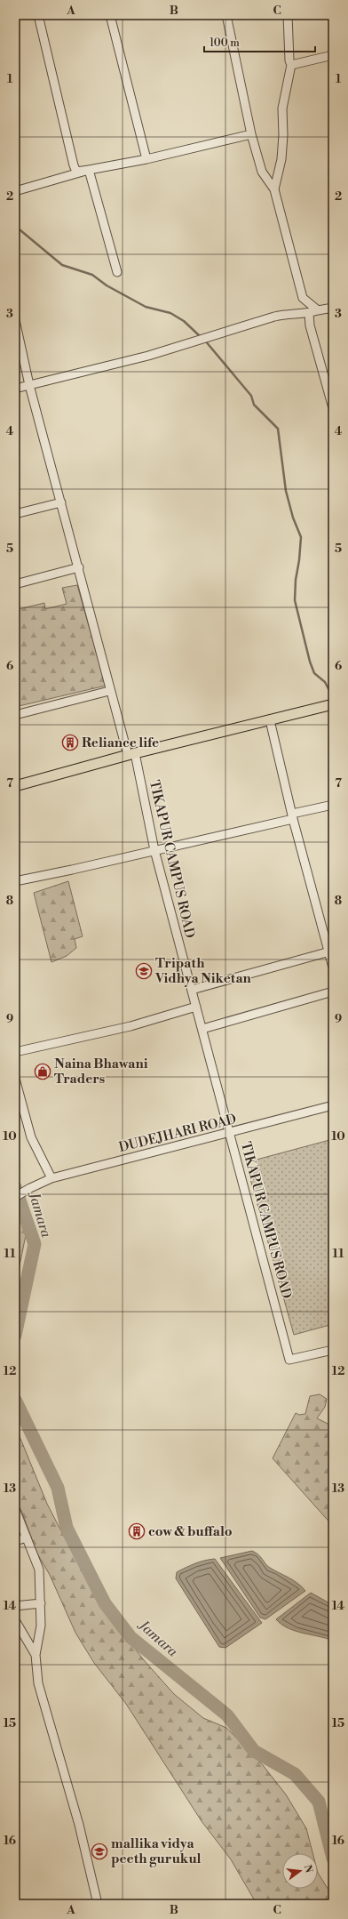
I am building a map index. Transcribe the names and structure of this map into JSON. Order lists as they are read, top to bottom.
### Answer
{
  "streets": {
    "street": ["TIKAPUR CAMPUS ROAD", "DUDEJHARI ROAD"]
  },
  "crossings": [
    ["TIKAPUR CAMPUS ROAD", "DUDEJHARI ROAD"]
  ],
  "water": ["Jamara"],
  "places": {
    "building": ["Reliance life", "cow & buffalo"],
    "school or university": ["Tripath Vidhya Niketan", "mallika vidya peeth gurukul"],
    "shop": ["Naina Bhawani Traders"]
  },
  "scale_bar": "100 m",
  "north": "right",
  "grid": {
    "columns": ["A", "B", "C"],
    "rows": [
      "1",
      "2",
      "3",
      "4",
      "5",
      "6",
      "7",
      "8",
      "9",
      "10",
      "11",
      "12",
      "13",
      "14",
      "15",
      "16"
    ]
  }
}
